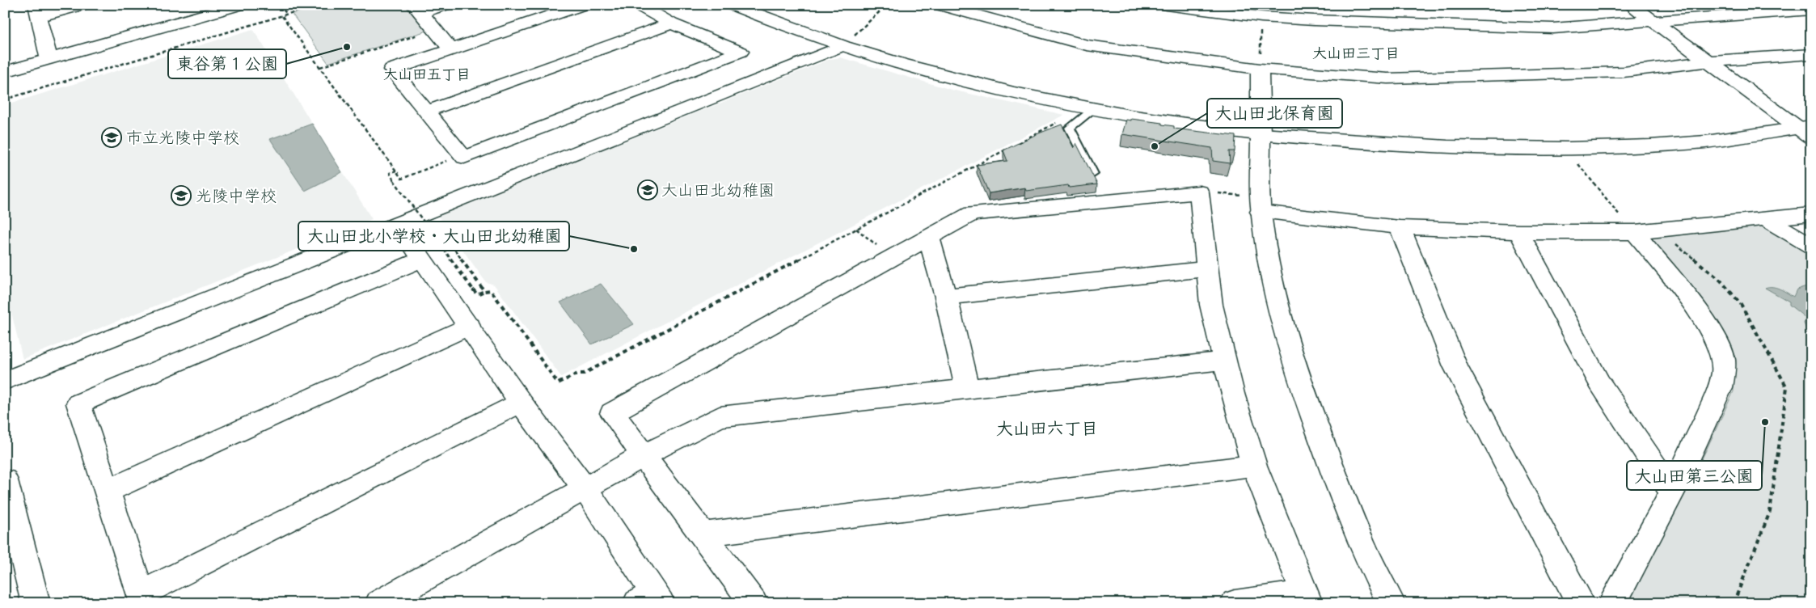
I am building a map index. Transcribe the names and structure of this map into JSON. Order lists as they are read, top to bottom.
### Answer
{
  "districts": ["大山田三丁目", "大山田五丁目", "大山田六丁目"],
  "places": {
    "other": [
      "東谷第１公園",
      "大山田北保育園",
      "大山田北小学校・大山田北幼稚園",
      "大山田第三公園"
    ],
    "school or university": ["市立光陵中学校", "大山田北幼稚園", "光陵中学校"]
  }
}
